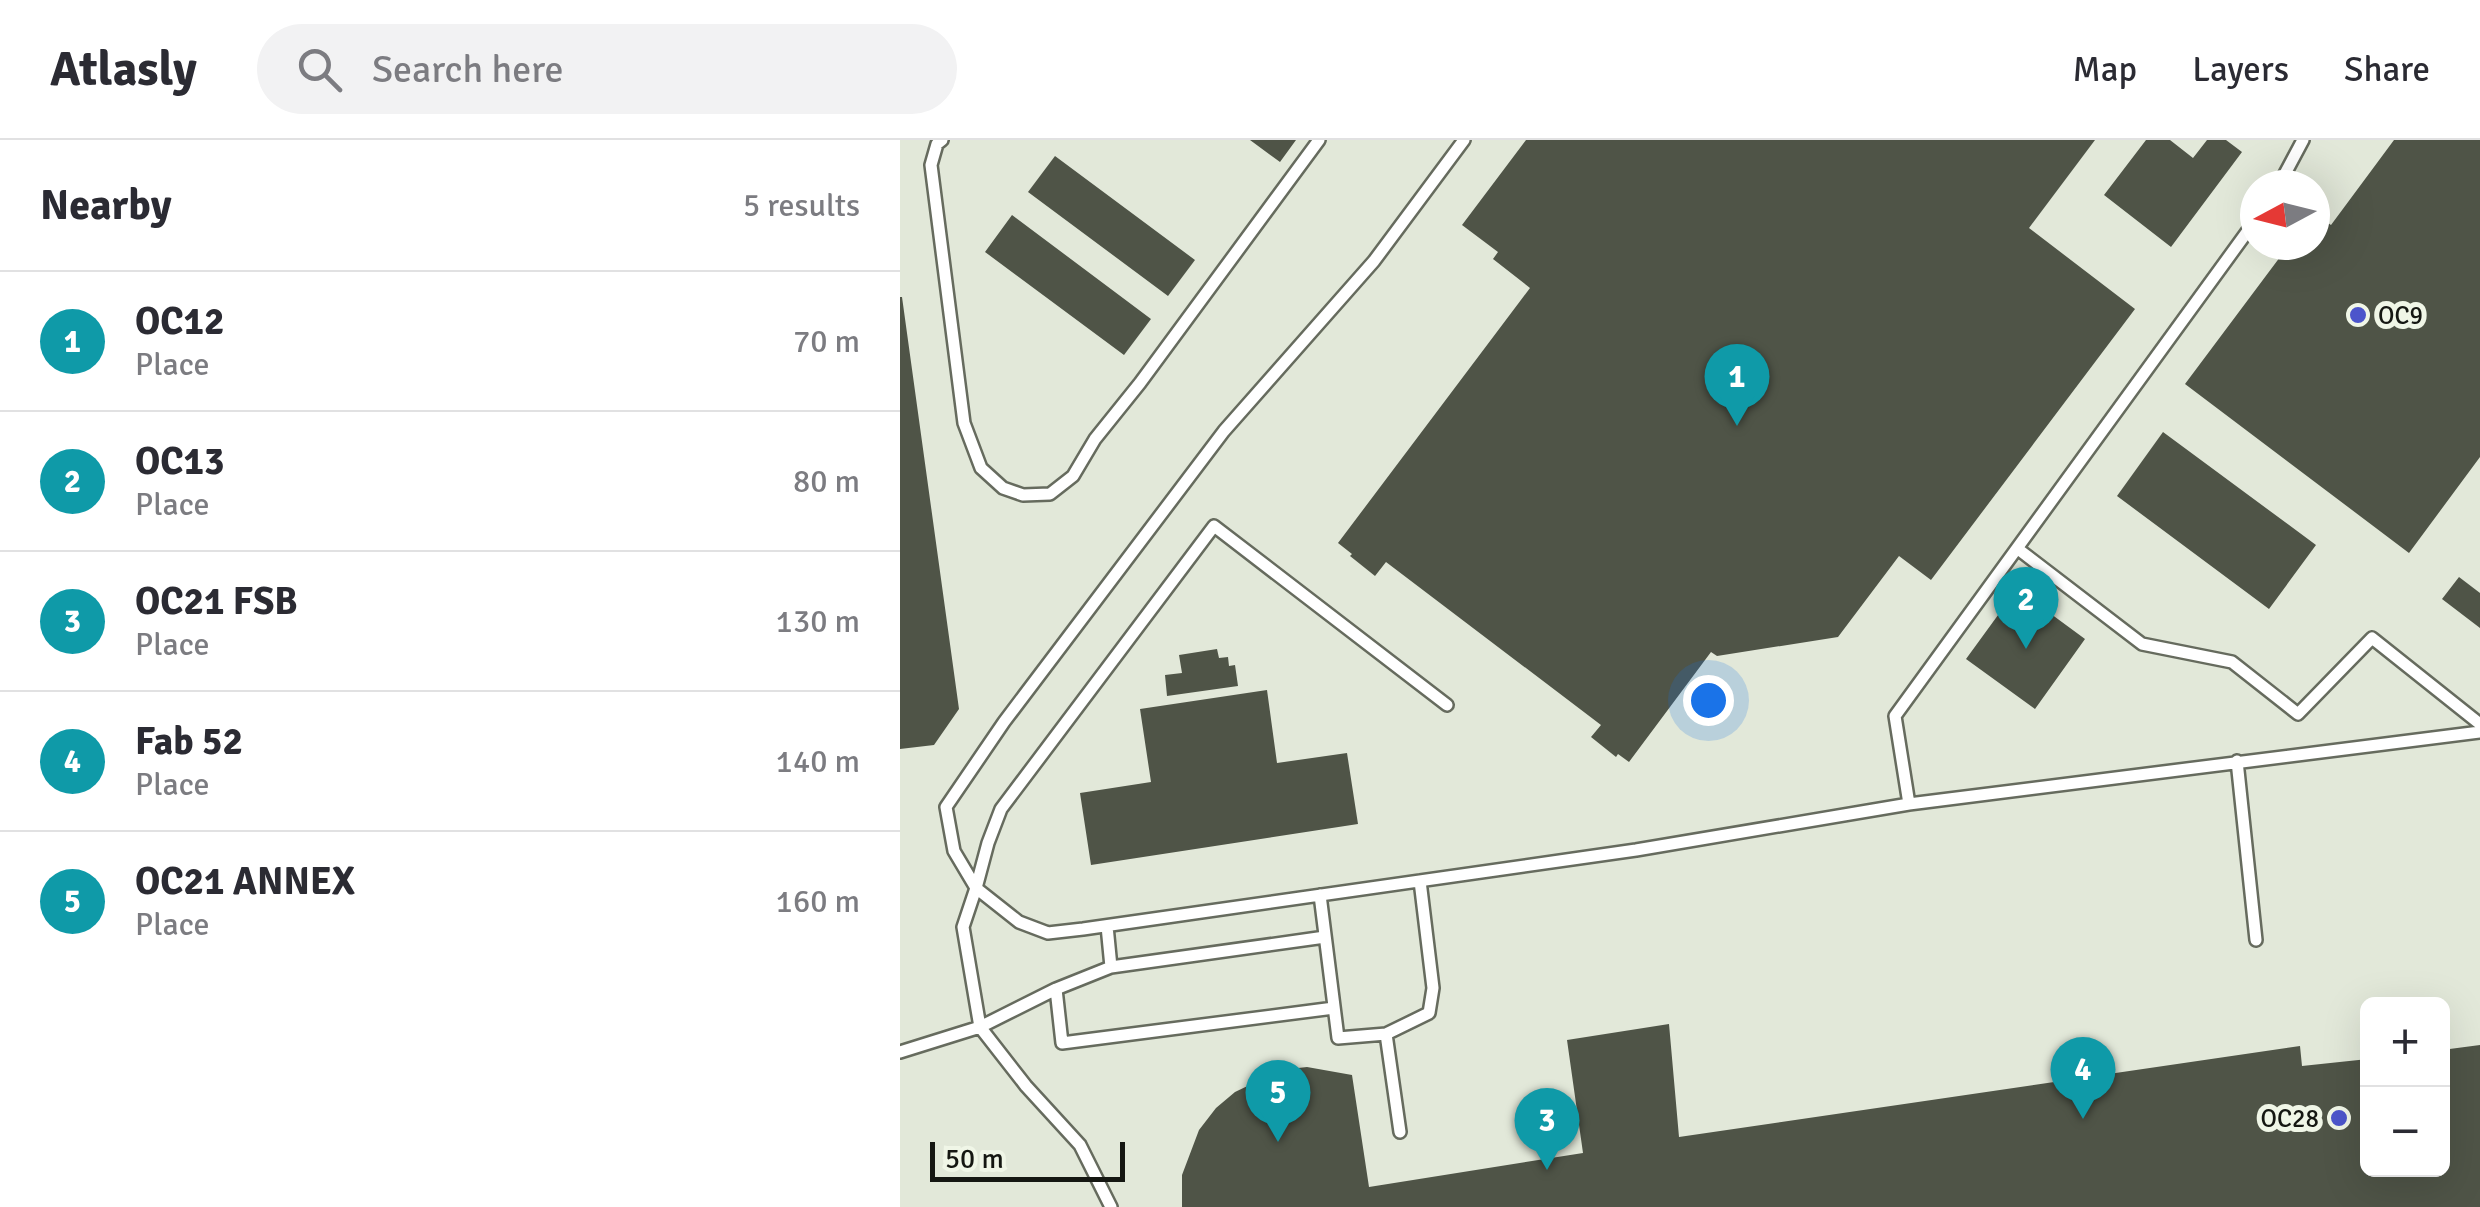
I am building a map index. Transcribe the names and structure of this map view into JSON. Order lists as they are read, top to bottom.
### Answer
{
  "places": ["OC9", "OC28"],
  "scale_bar": "50 m",
  "north": "left",
  "page": {
    "header": "Atlasly",
    "search": "Search here",
    "nav": ["Map", "Layers", "Share"],
    "heading": ["Nearby", "5 results"],
    "list": [
      {
        "mark": "1",
        "name": "OC12",
        "note": "Place",
        "value": "70 m"
      },
      {
        "mark": "2",
        "name": "OC13",
        "note": "Place",
        "value": "80 m"
      },
      {
        "mark": "3",
        "name": "OC21 FSB",
        "note": "Place",
        "value": "130 m"
      },
      {
        "mark": "4",
        "name": "Fab 52",
        "note": "Place",
        "value": "140 m"
      },
      {
        "mark": "5",
        "name": "OC21 ANNEX",
        "note": "Place",
        "value": "160 m"
      }
    ],
    "pins": [
      "1",
      "2",
      "4",
      "5",
      "3"
    ],
    "map_buttons": ["+", "−"],
    "scale": "50 m"
  }
}
